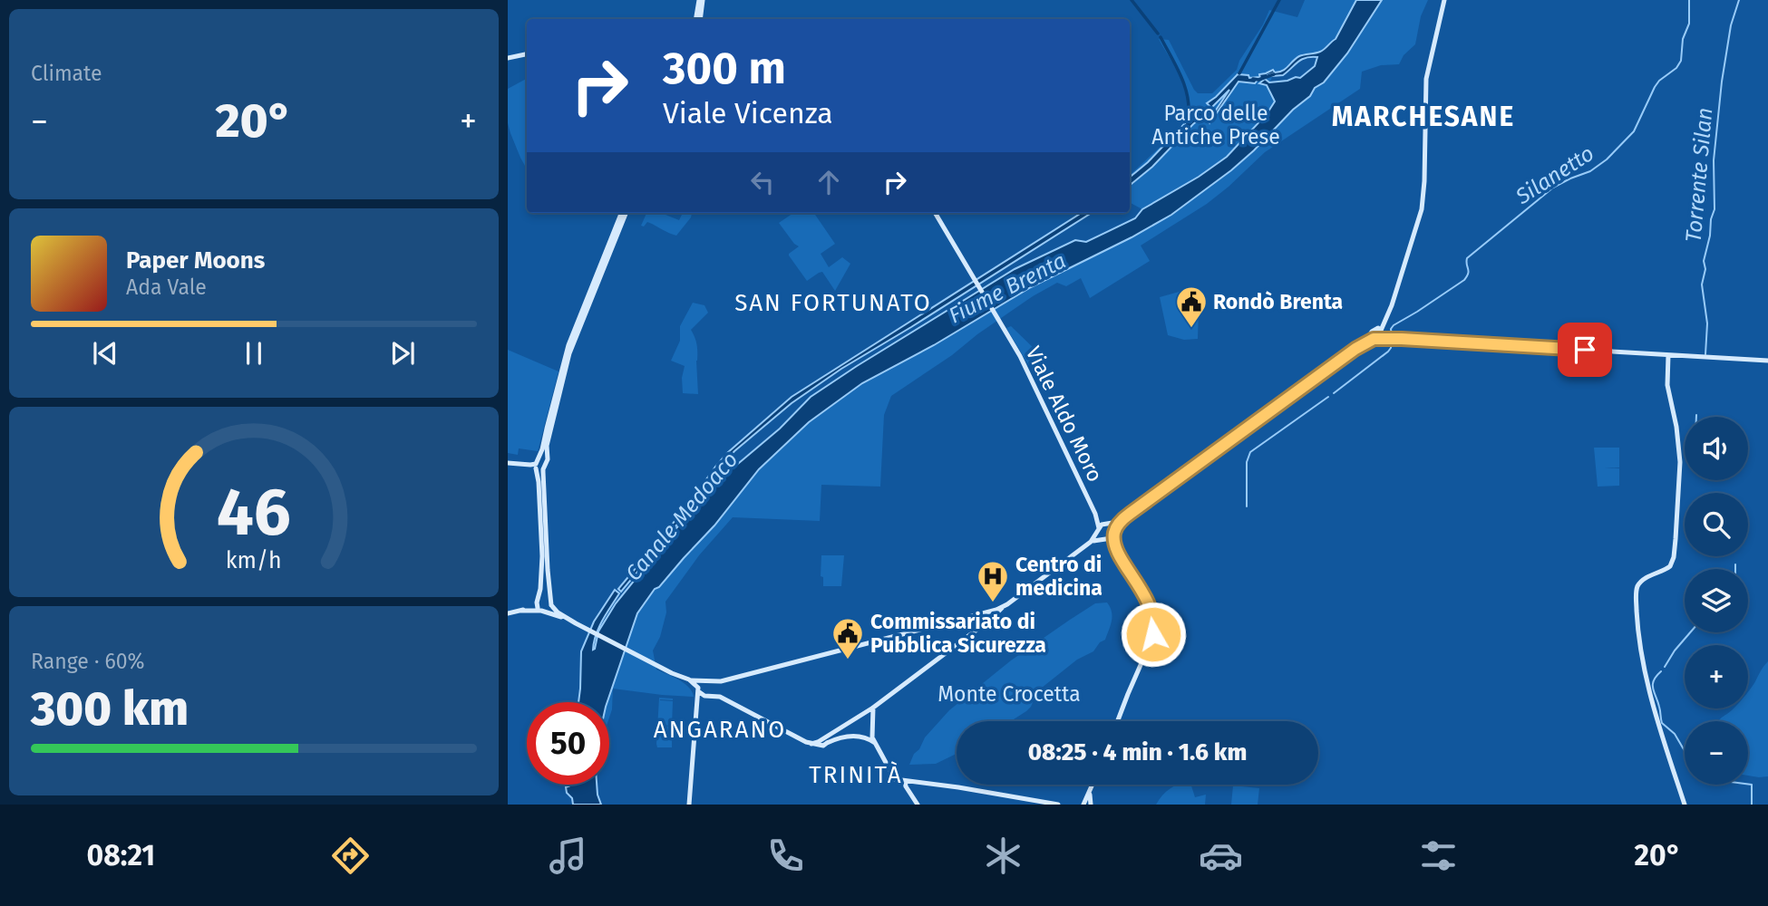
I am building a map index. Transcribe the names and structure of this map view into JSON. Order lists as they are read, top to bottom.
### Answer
{
  "streets": {
    "main road": ["Viale Aldo Moro"]
  },
  "districts": [
    "MARCHESANE",
    "SAN FORTUNATO",
    "ANGARANO",
    "TRINITÀ"
  ],
  "water": [
    "Silanetto",
    "Torrente Silan",
    "Fiume Brenta",
    "Canale Medoaco"
  ],
  "parks": ["Parco delle Antiche Prese", "Monte Crocetta"],
  "places": {
    "public building": ["Rondò Brenta", "Commissariato di Pubblica Sicurezza"],
    "hospital": ["Centro di medicina"]
  },
  "page": {
    "tile": [
      "Climate",
      ["Range · 60%", "300 km"]
    ],
    "turn": ["300 m", "Viale Vicenza"],
    "heat": ["−", "20°", "+"],
    "song": ["Paper Moons", "Ada Vale"],
    "map_buttons": ["+", "−"],
    "limit": "50",
    "trip": "08:25 · 4 min · 1.6 km",
    "tabs": ["08:21", "20°"],
    "gauge": ["46", "km/h"]
  }
}
